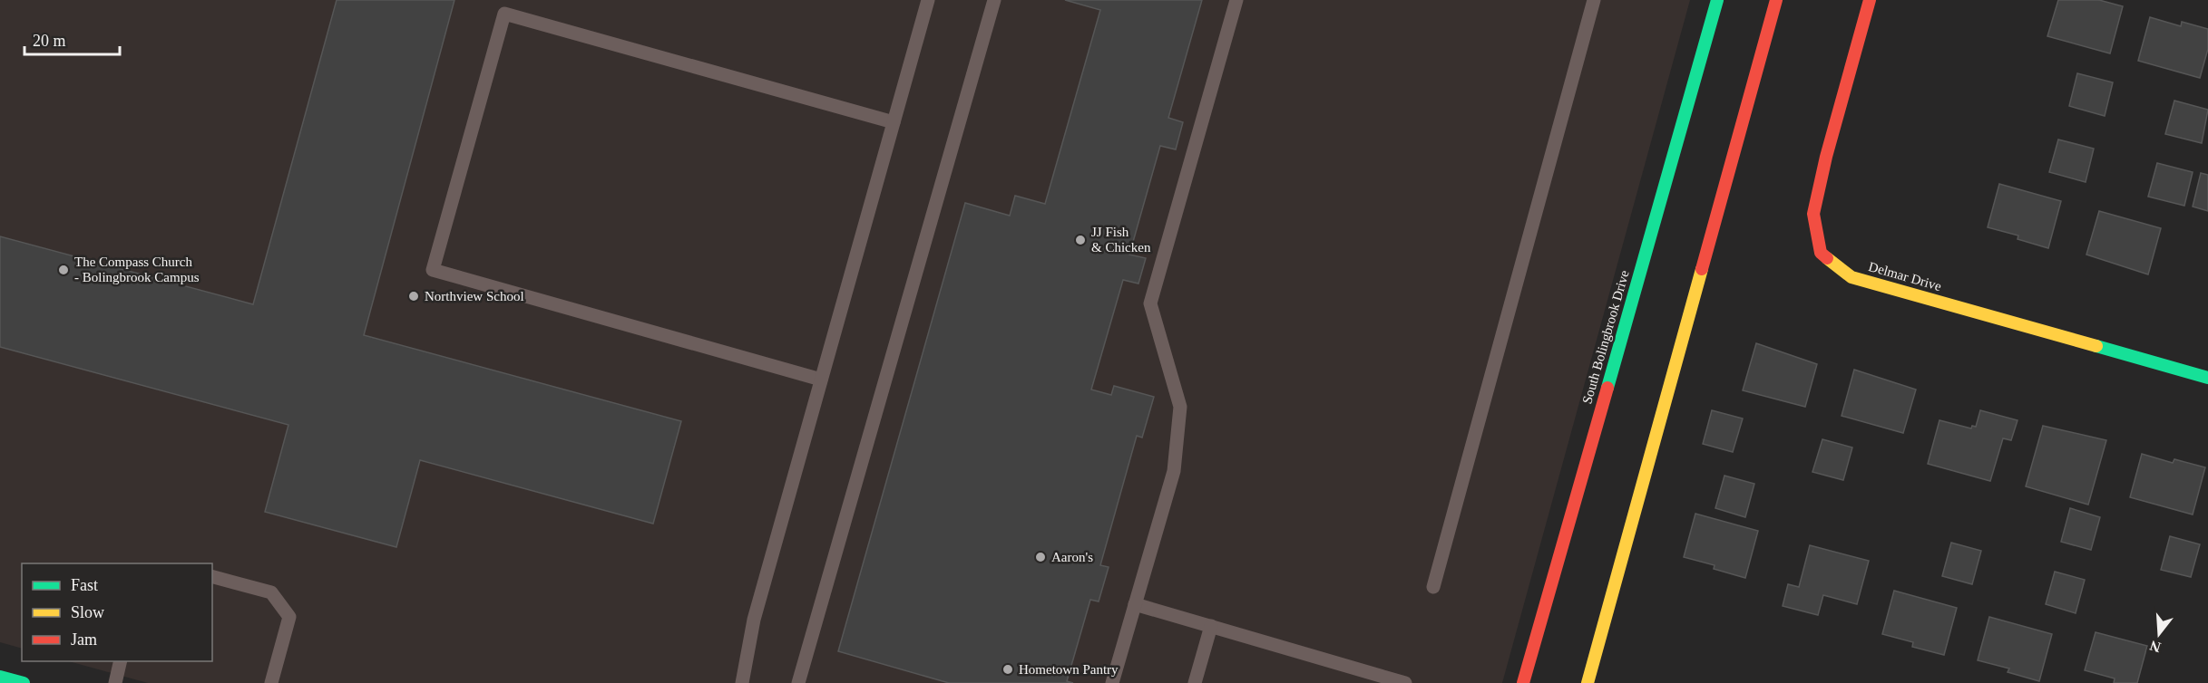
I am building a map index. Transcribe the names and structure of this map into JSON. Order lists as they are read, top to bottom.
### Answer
{
  "streets": {
    "main road": ["Delmar Drive", "South Bolingbrook Drive"]
  },
  "places": [
    "JJ Fish & Chicken",
    "The Compass Church - Bolingbrook Campus",
    "Northview School",
    "Aaron's",
    "Hometown Pantry"
  ],
  "legend": ["Fast", "Slow", "Jam"],
  "scale_bar": "20 m",
  "north": "bottom"
}
